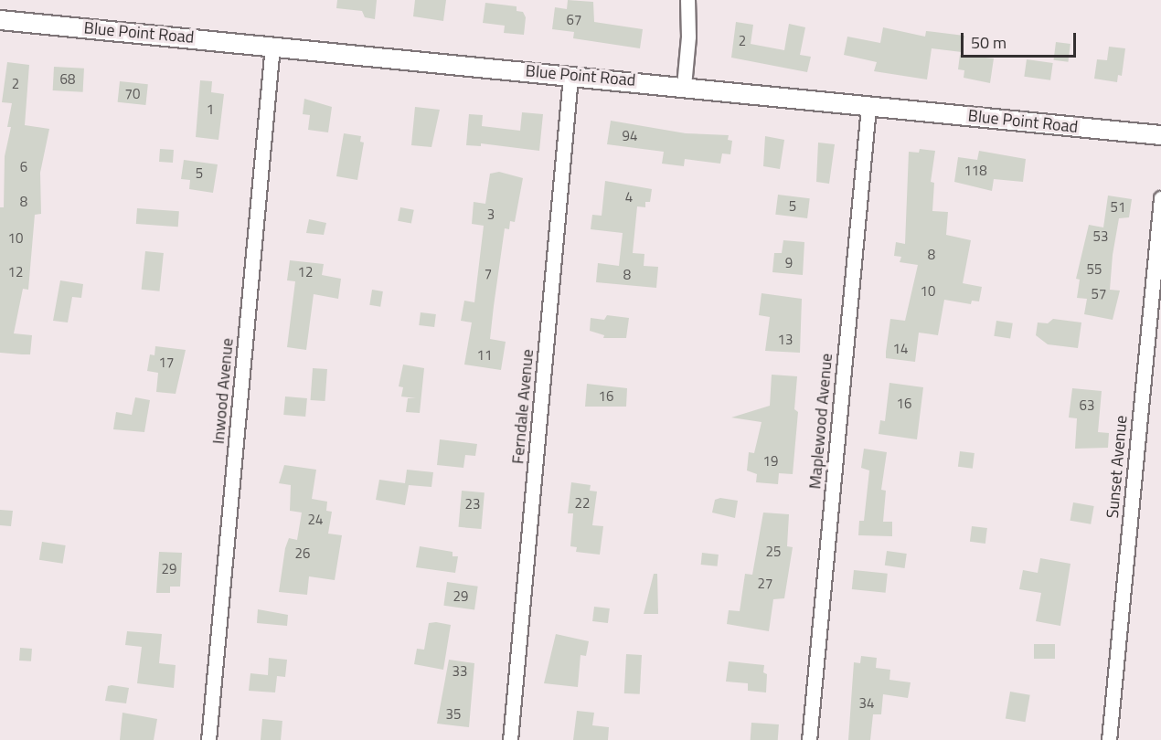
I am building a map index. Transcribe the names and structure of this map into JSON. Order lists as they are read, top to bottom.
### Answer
{
  "streets": {
    "street": [
      "Blue Point Road",
      "Inwood Avenue",
      "Ferndale Avenue",
      "Maplewood Avenue",
      "Sunset Avenue"
    ]
  },
  "crossings": [
    ["Blue Point Road", "Inwood Avenue"],
    ["Blue Point Road", "Ferndale Avenue"],
    ["Blue Point Road", "Maplewood Avenue"]
  ],
  "house_numbers": [
    "67",
    "2",
    "68",
    "2",
    "70",
    "1",
    "94",
    "6",
    "118",
    "5",
    "4",
    "8",
    "5",
    "51",
    "3",
    "53",
    "10",
    "8",
    "9",
    "55",
    "12",
    "12",
    "7",
    "8",
    "10",
    "57",
    "13",
    "14",
    "11",
    "17",
    "16",
    "16",
    "63",
    "19",
    "22",
    "23",
    "24",
    "25",
    "26",
    "29",
    "27",
    "29",
    "33",
    "34",
    "35"
  ],
  "scale_bar": "50 m"
}
